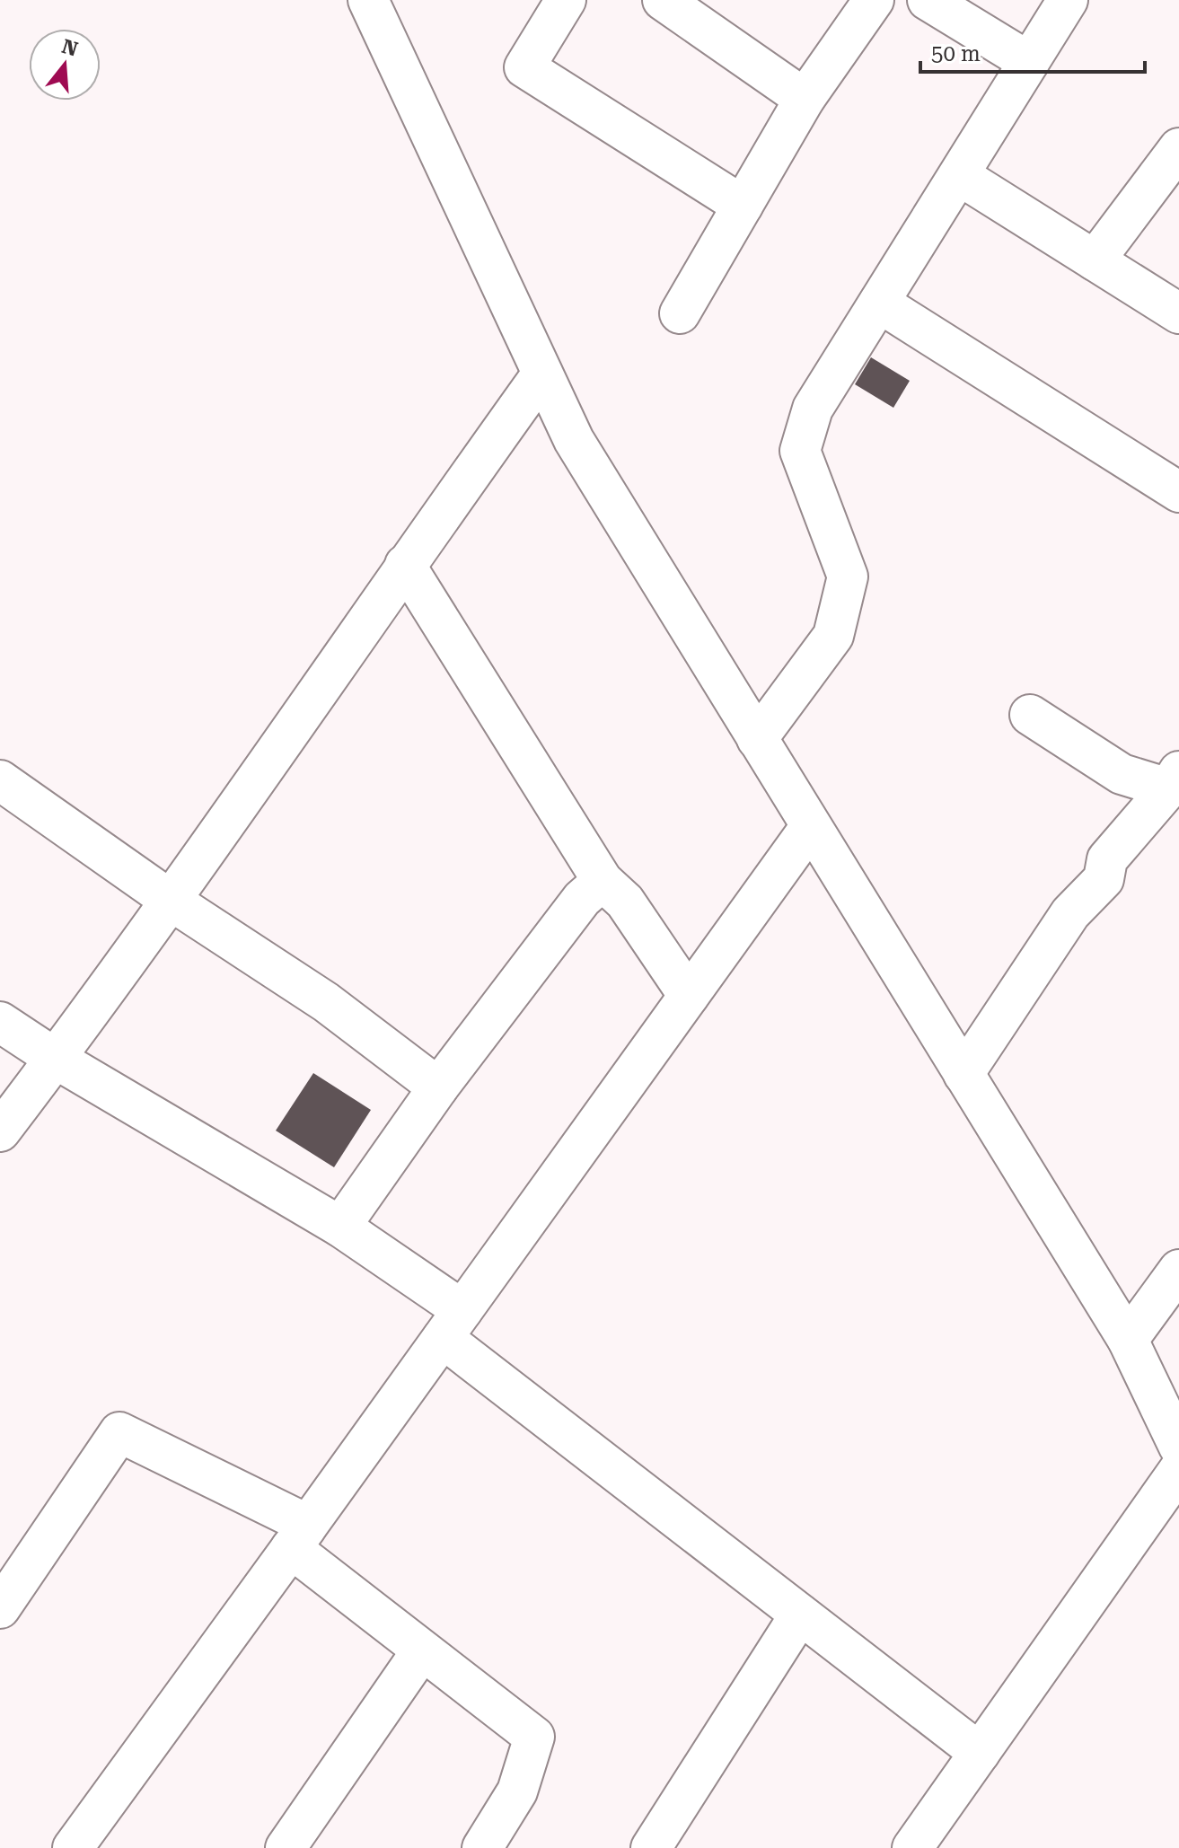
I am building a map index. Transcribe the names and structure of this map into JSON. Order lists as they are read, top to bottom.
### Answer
{
  "scale_bar": "50 m",
  "north": "top"
}
